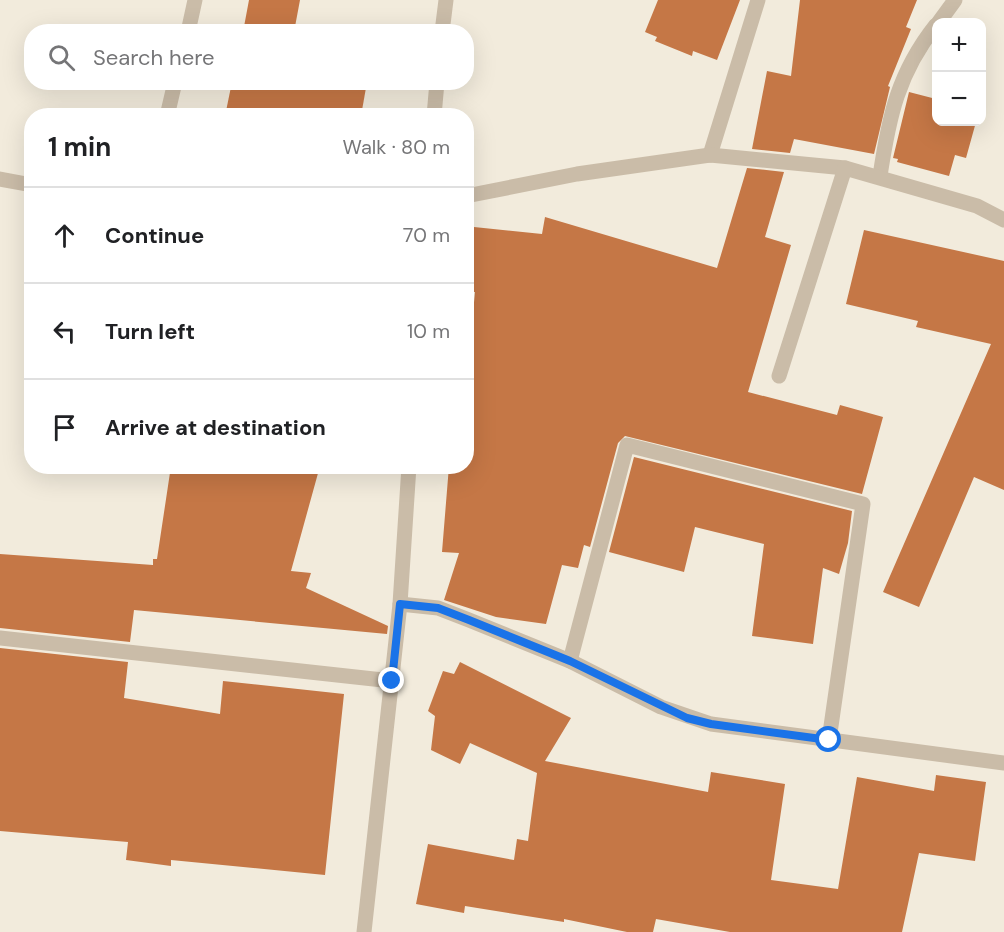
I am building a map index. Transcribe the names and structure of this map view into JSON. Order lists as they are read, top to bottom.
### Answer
{
  "page": {
    "map_buttons": ["+", "−"],
    "search": "Search here",
    "heading": ["1 min", "Walk · 80 m"],
    "list": [
      ["Continue", "70 m"],
      ["Turn left", "10 m"],
      "Arrive at destination"
    ]
  }
}
